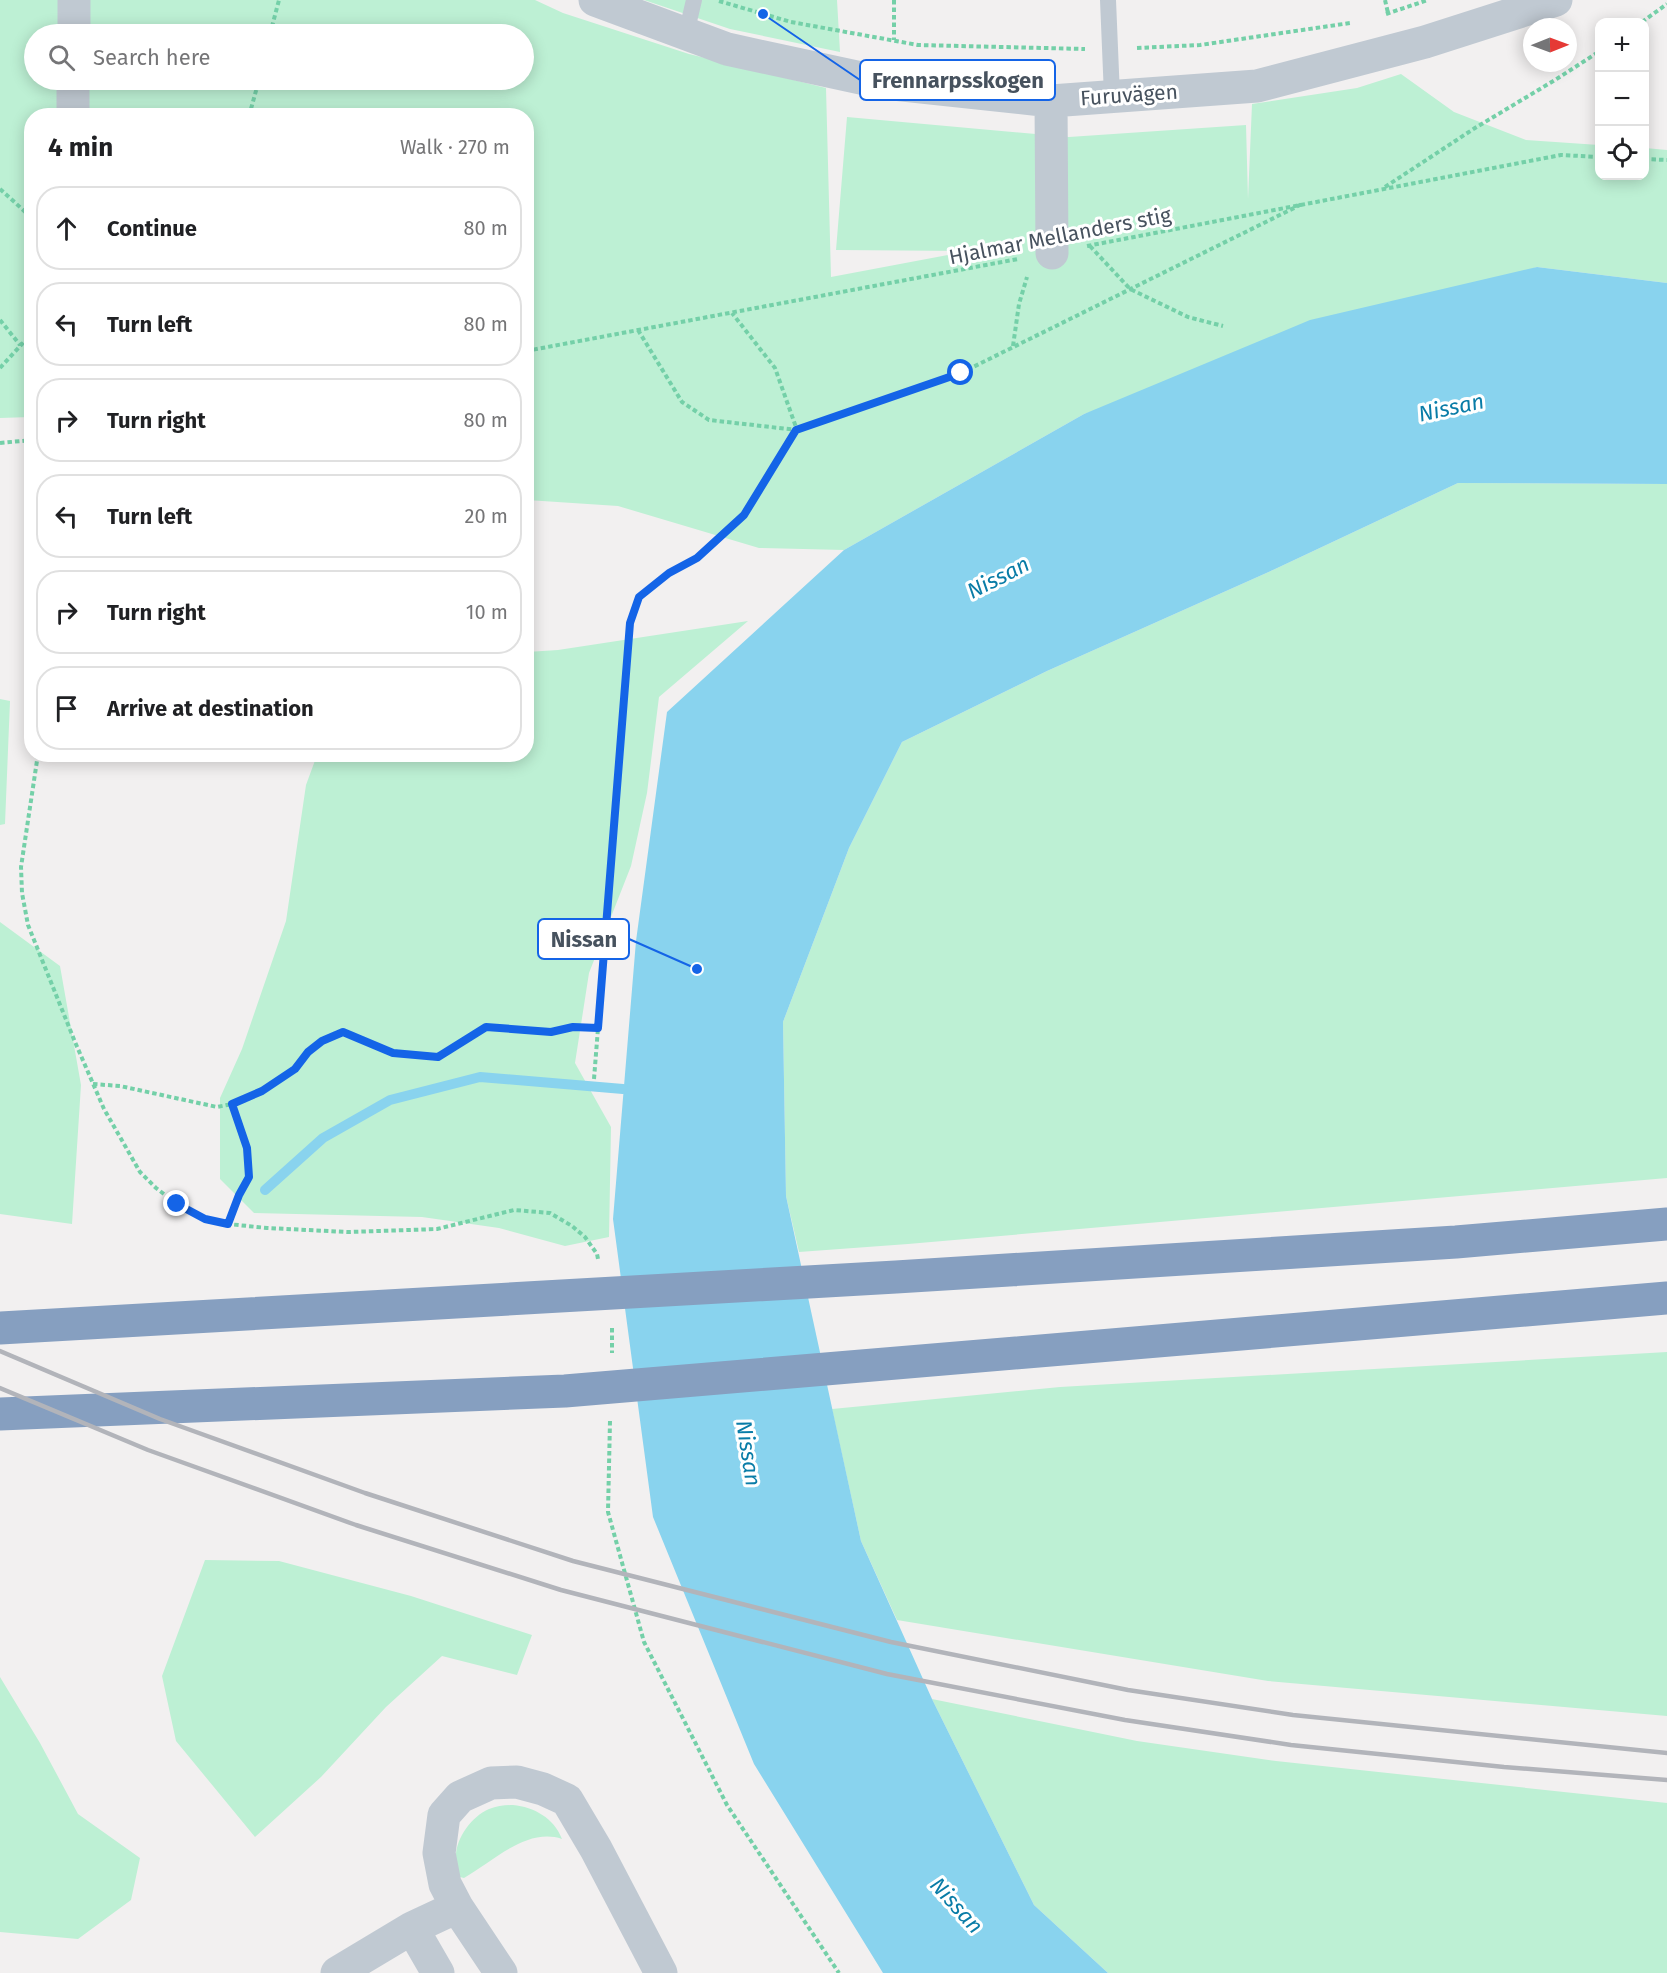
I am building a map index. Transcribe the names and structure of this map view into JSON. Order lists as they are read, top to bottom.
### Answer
{
  "streets": {
    "street": ["Furuvägen"],
    "path": ["Hjalmar Mellanders stig"]
  },
  "water": ["Nissan"],
  "places": ["Frennarpsskogen", "Nissan"],
  "north": "right",
  "page": {
    "map_buttons": ["+", "−"],
    "search": "Search here",
    "heading": ["4 min", "Walk · 270 m"],
    "list": [
      ["Continue", "80 m"],
      ["Turn left", "80 m"],
      ["Turn right", "80 m"],
      ["Turn left", "20 m"],
      ["Turn right", "10 m"],
      "Arrive at destination"
    ]
  }
}
